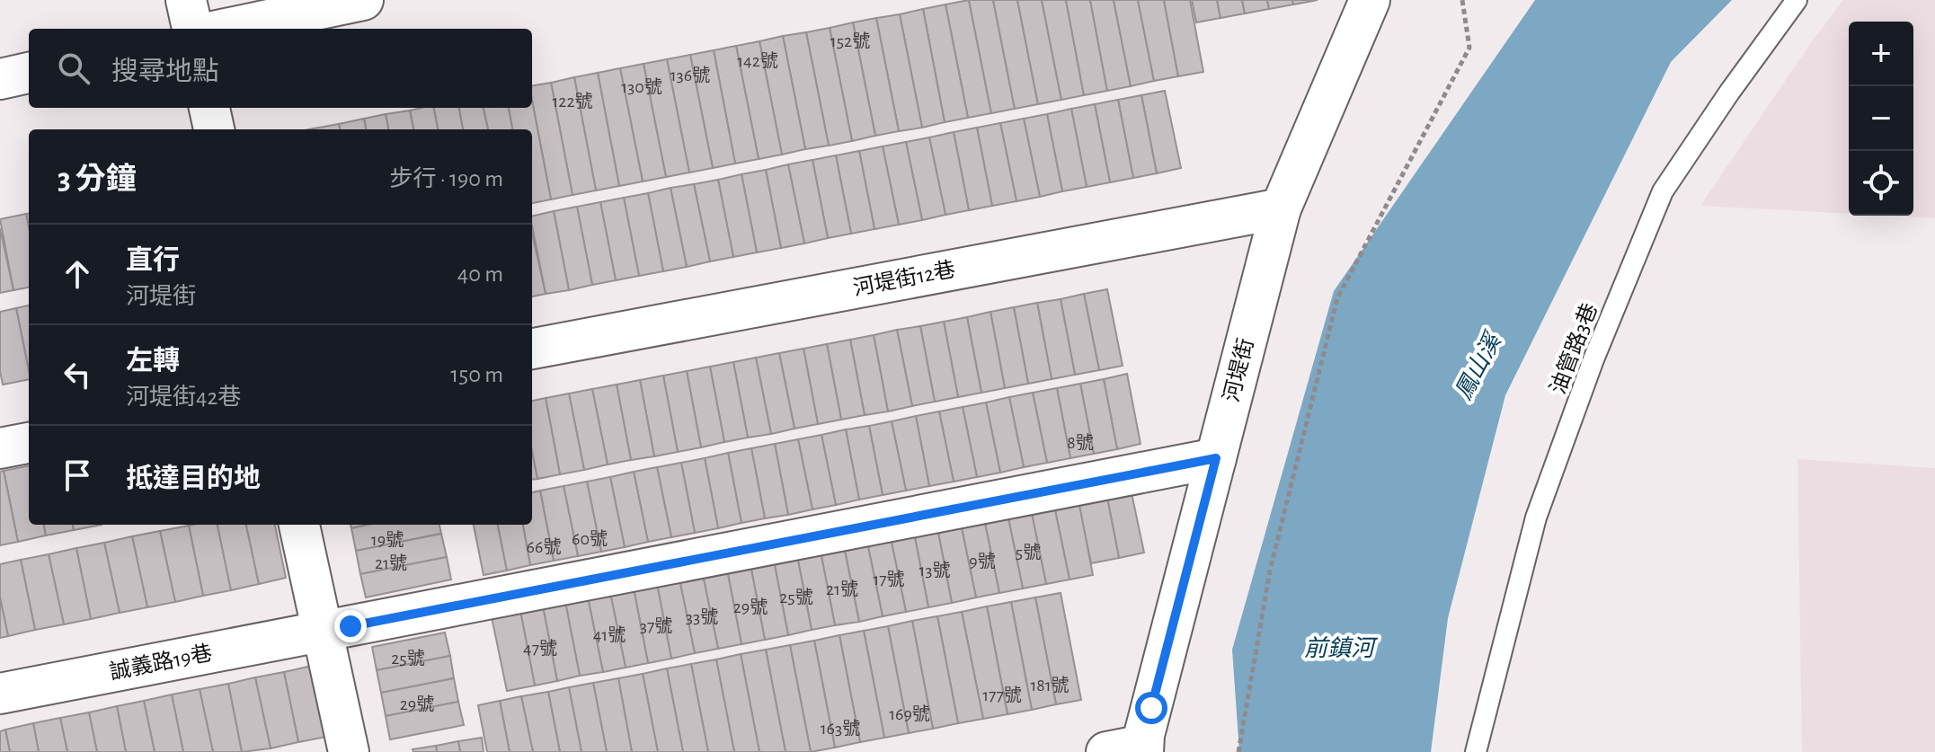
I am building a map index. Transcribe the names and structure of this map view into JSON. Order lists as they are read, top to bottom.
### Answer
{
  "streets": {
    "street": ["河堤街12巷", "河堤街", "誠義路19巷"],
    "lane": ["油管路3巷"]
  },
  "crossings": [
    ["河堤街12巷", "河堤街"],
    ["河堤街", "誠義路19巷"]
  ],
  "water": ["鳳山溪", "前鎮河"],
  "house_numbers": [
    "152號",
    "142號",
    "136號",
    "130號",
    "122號",
    "8號",
    "60號",
    "19號",
    "66號",
    "5號",
    "9號",
    "21號",
    "13號",
    "17號",
    "21號",
    "25號",
    "29號",
    "33號",
    "37號",
    "41號",
    "47號",
    "25號",
    "181號",
    "177號",
    "29號",
    "169號",
    "163號"
  ],
  "page": {
    "map_buttons": ["+", "−"],
    "search": "搜尋地點",
    "heading": ["3 分鐘", "步行 · 190 m"],
    "list": [
      ["直行", "河堤街", "40 m"],
      ["左轉", "河堤街42巷", "150 m"],
      "抵達目的地"
    ]
  }
}
